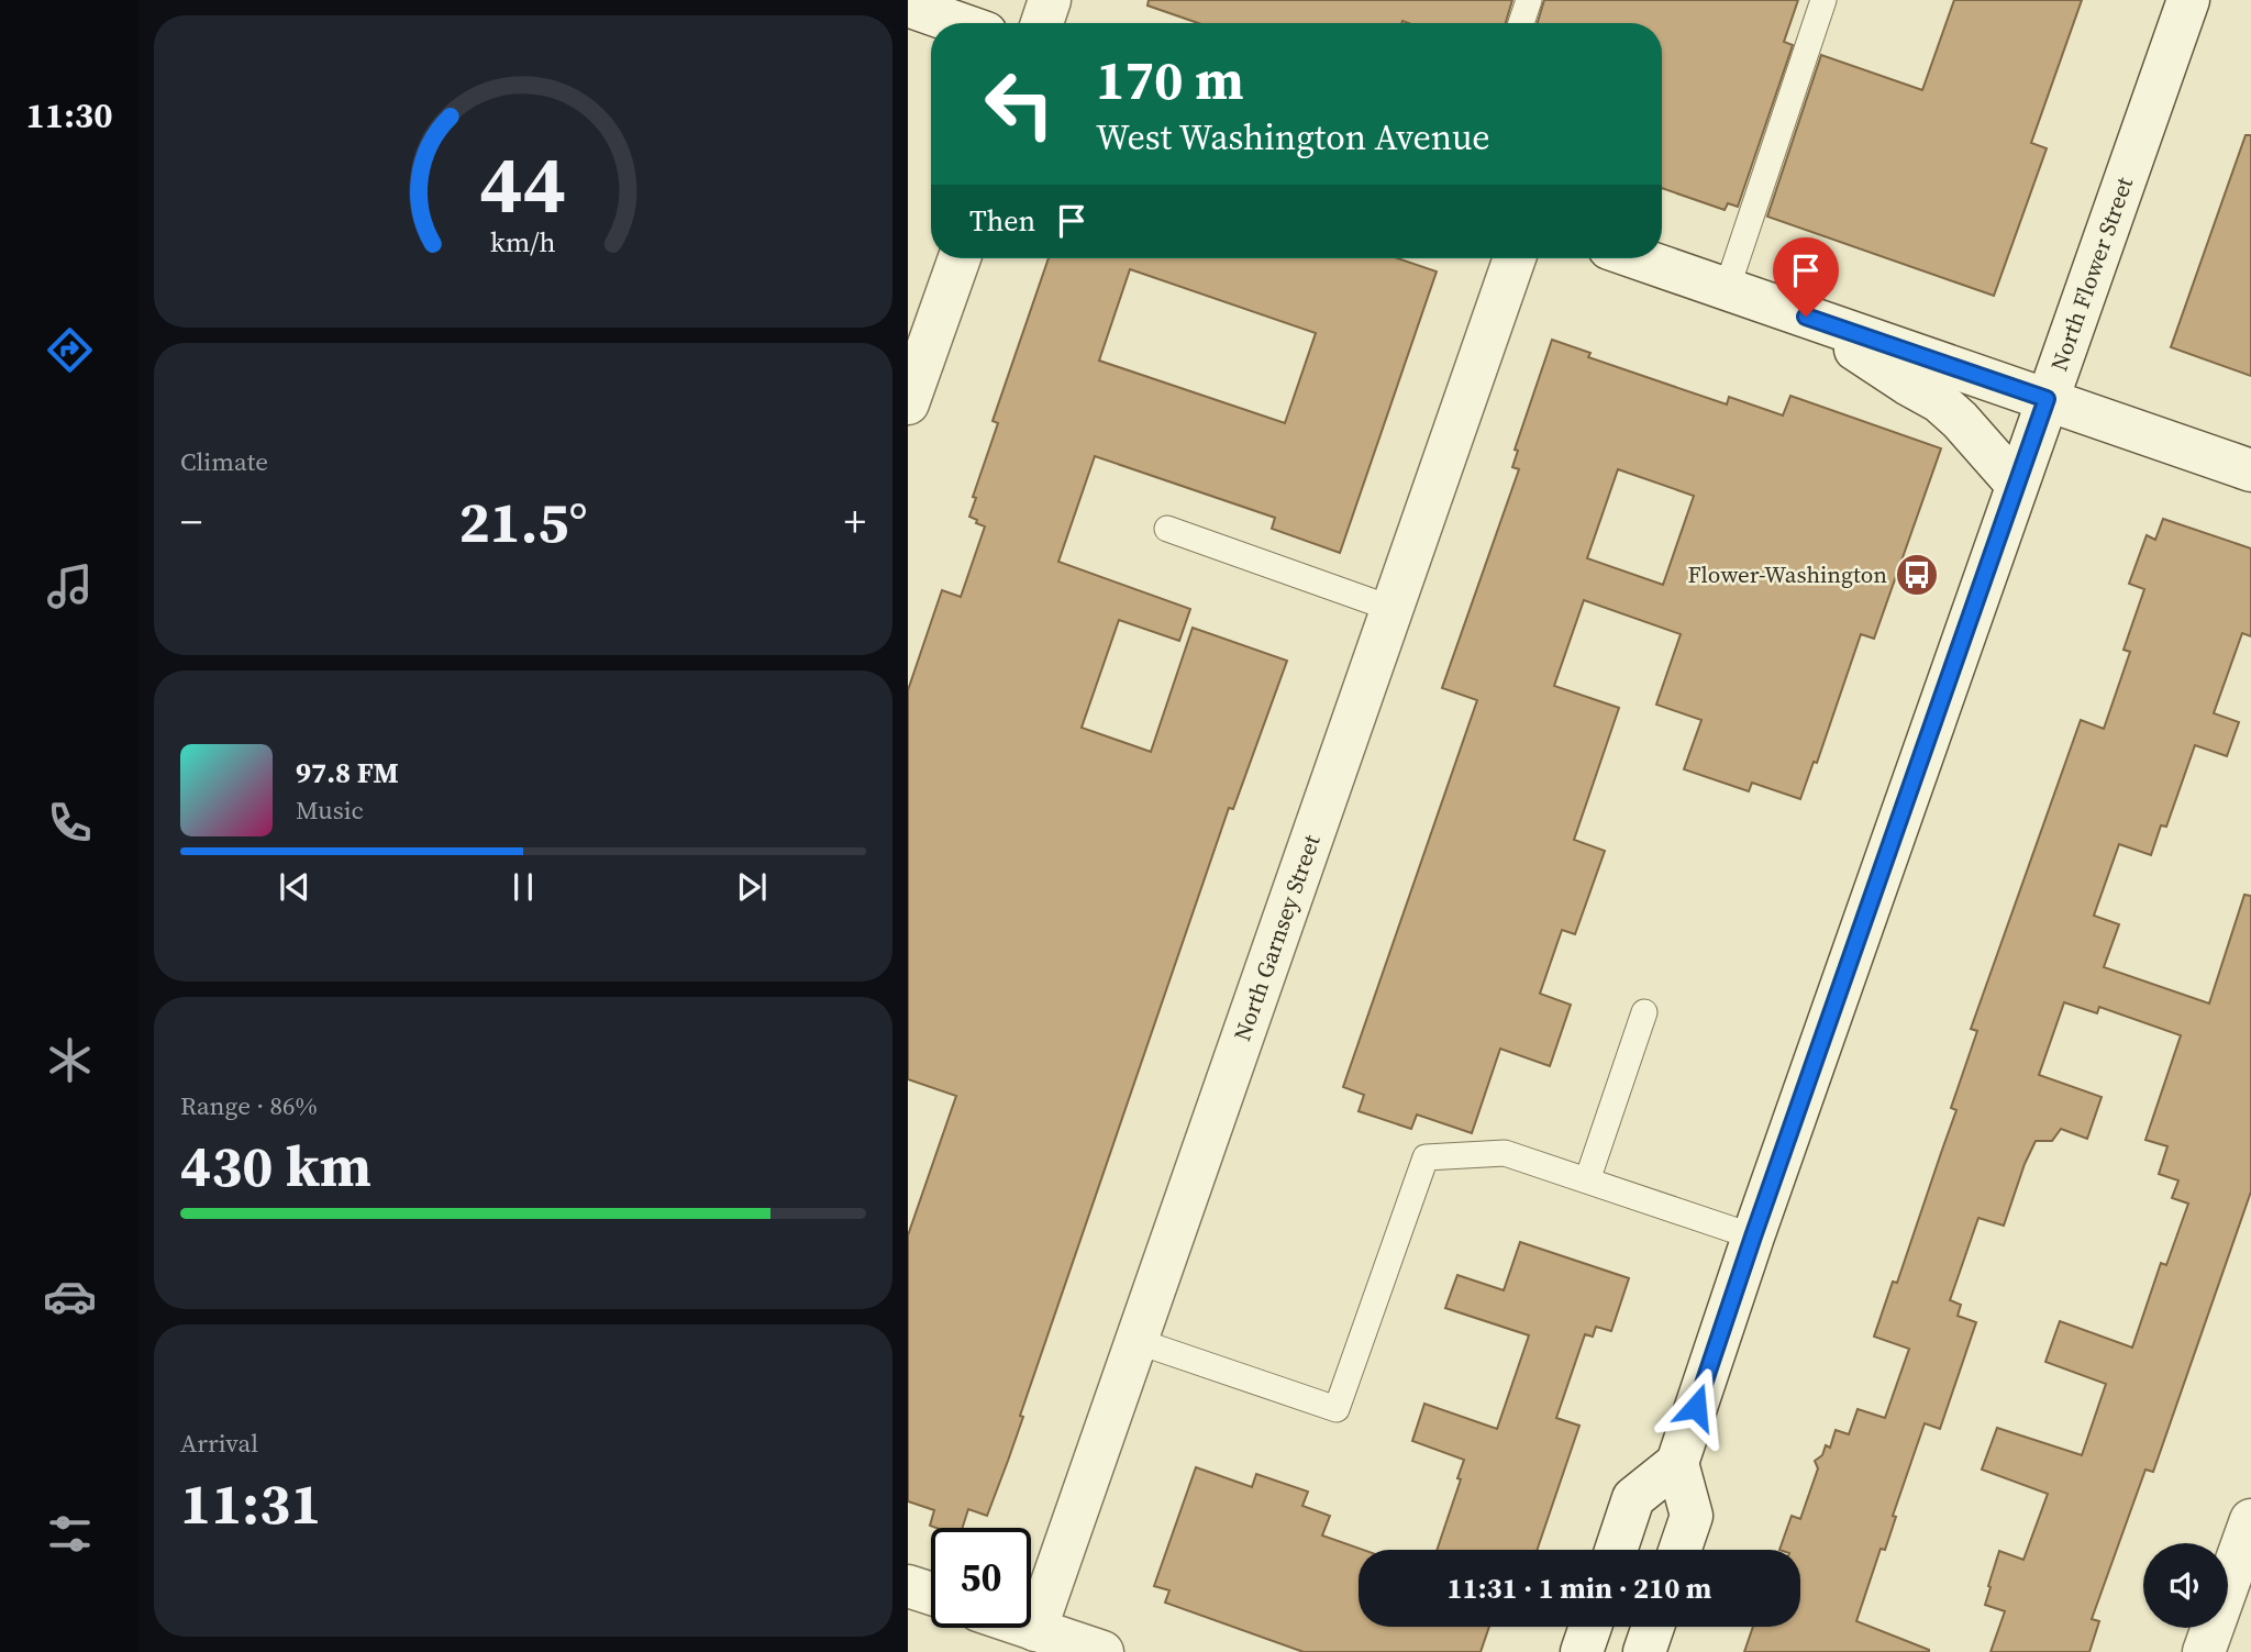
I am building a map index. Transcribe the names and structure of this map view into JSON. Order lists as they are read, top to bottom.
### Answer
{
  "streets": {
    "street": ["North Flower Street", "North Garnsey Street"]
  },
  "places": {
    "bus stop": ["Flower-Washington"]
  },
  "page": {
    "tabs": "11:30",
    "turn": ["170 m", "West Washington Avenue"],
    "then": "Then",
    "tile": [
      "Climate",
      ["Range · 86%", "430 km"],
      ["Arrival", "11:31"]
    ],
    "heat": ["−", "21.5°", "+"],
    "song": ["97.8 FM", "Music"],
    "limit": "50",
    "trip": "11:31 · 1 min · 210 m",
    "gauge": ["44", "km/h"]
  }
}
